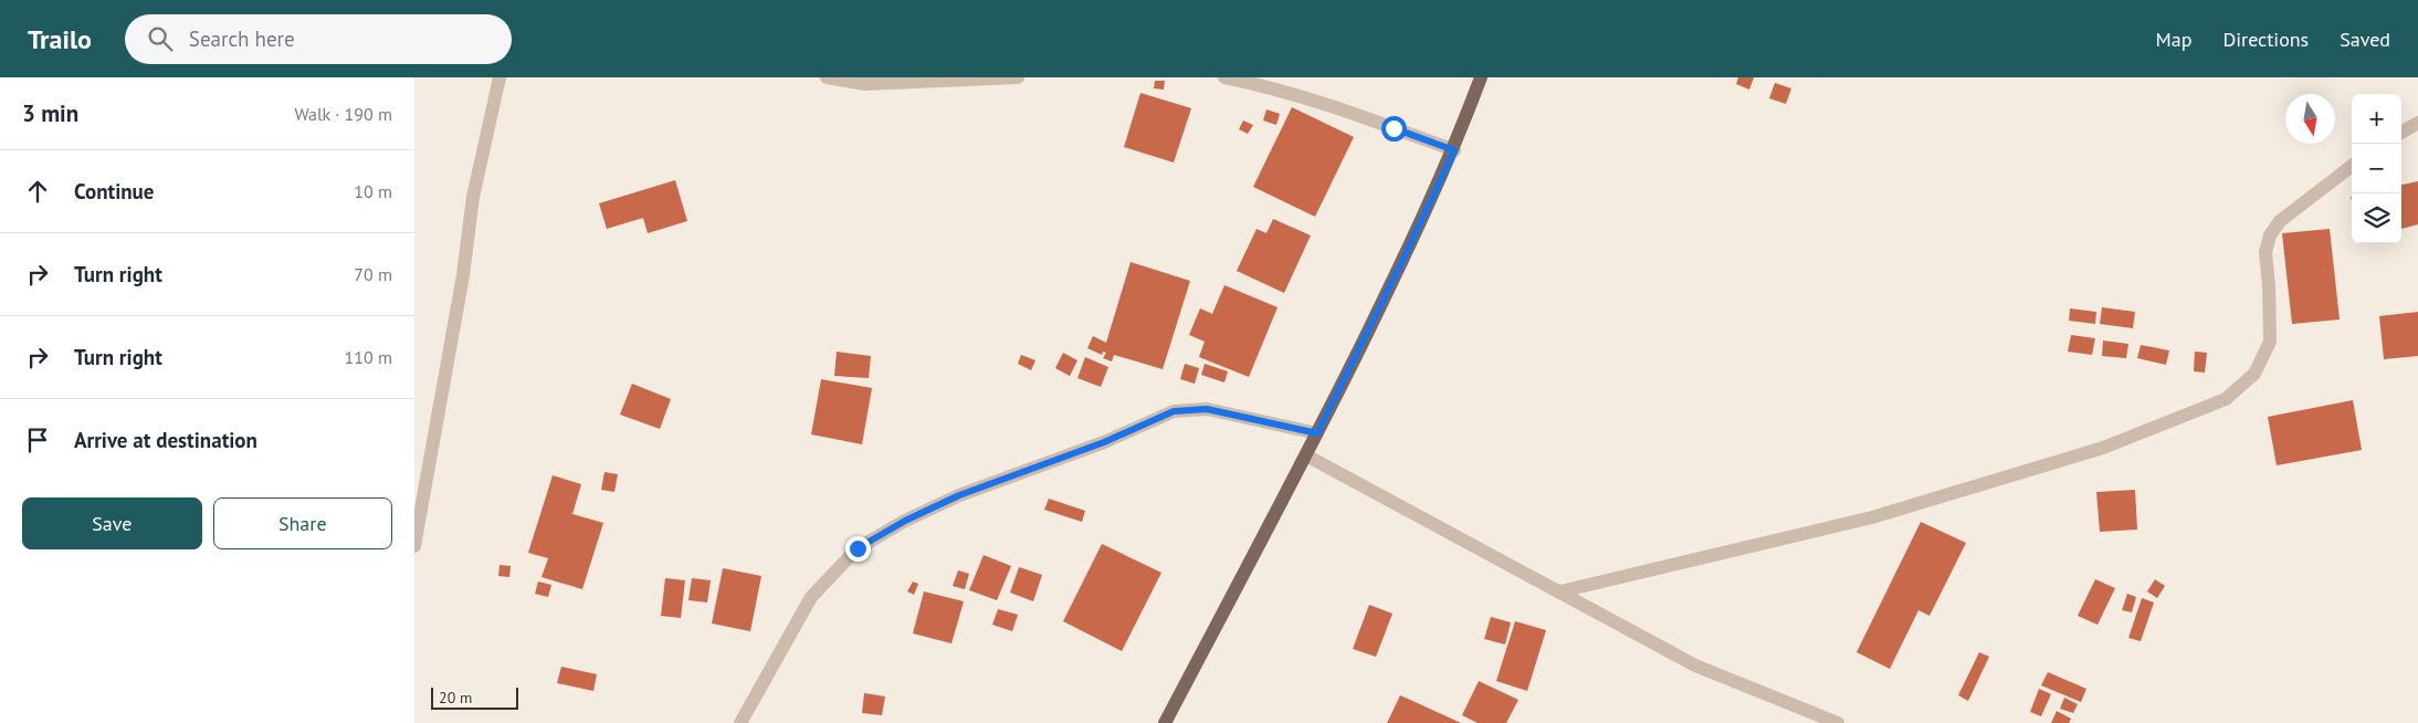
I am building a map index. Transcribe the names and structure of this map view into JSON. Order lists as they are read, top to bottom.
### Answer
{
  "scale_bar": "20 m",
  "north": "bottom",
  "page": {
    "header": "Trailo",
    "search": "Search here",
    "nav": ["Map", "Directions", "Saved"],
    "heading": ["3 min", "Walk · 190 m"],
    "map_buttons": ["+", "−"],
    "list": [
      ["Continue", "10 m"],
      ["Turn right", "70 m"],
      ["Turn right", "110 m"],
      "Arrive at destination"
    ],
    "buttons": ["Save", "Share"],
    "scale": "20 m"
  }
}
